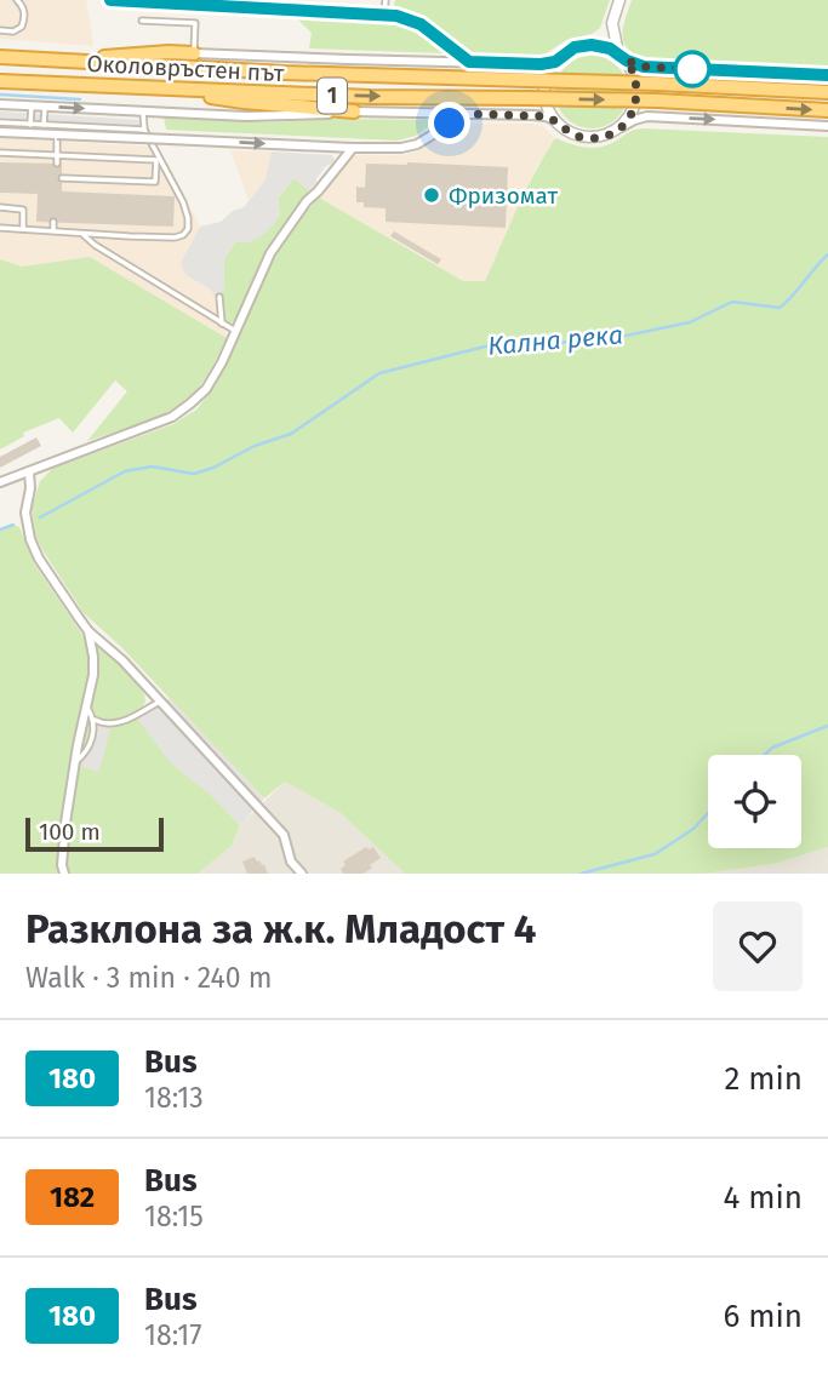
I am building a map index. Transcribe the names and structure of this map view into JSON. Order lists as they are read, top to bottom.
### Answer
{
  "streets": {
    "highway": ["Околовръстен път", "1"]
  },
  "water": ["Кална река"],
  "places": ["Фризомат"],
  "lines": ["bus line 180"],
  "scale_bar": "100 m",
  "page": {
    "scale": "100 m",
    "heading": ["Разклона за ж.к. Младост 4", "Walk · 3 min · 240 m"],
    "list": [
      {
        "mark": "180",
        "name": "Bus",
        "note": "18:13",
        "value": "2 min"
      },
      {
        "mark": "182",
        "name": "Bus",
        "note": "18:15",
        "value": "4 min"
      },
      {
        "mark": "180",
        "name": "Bus",
        "note": "18:17",
        "value": "6 min"
      }
    ]
  }
}
